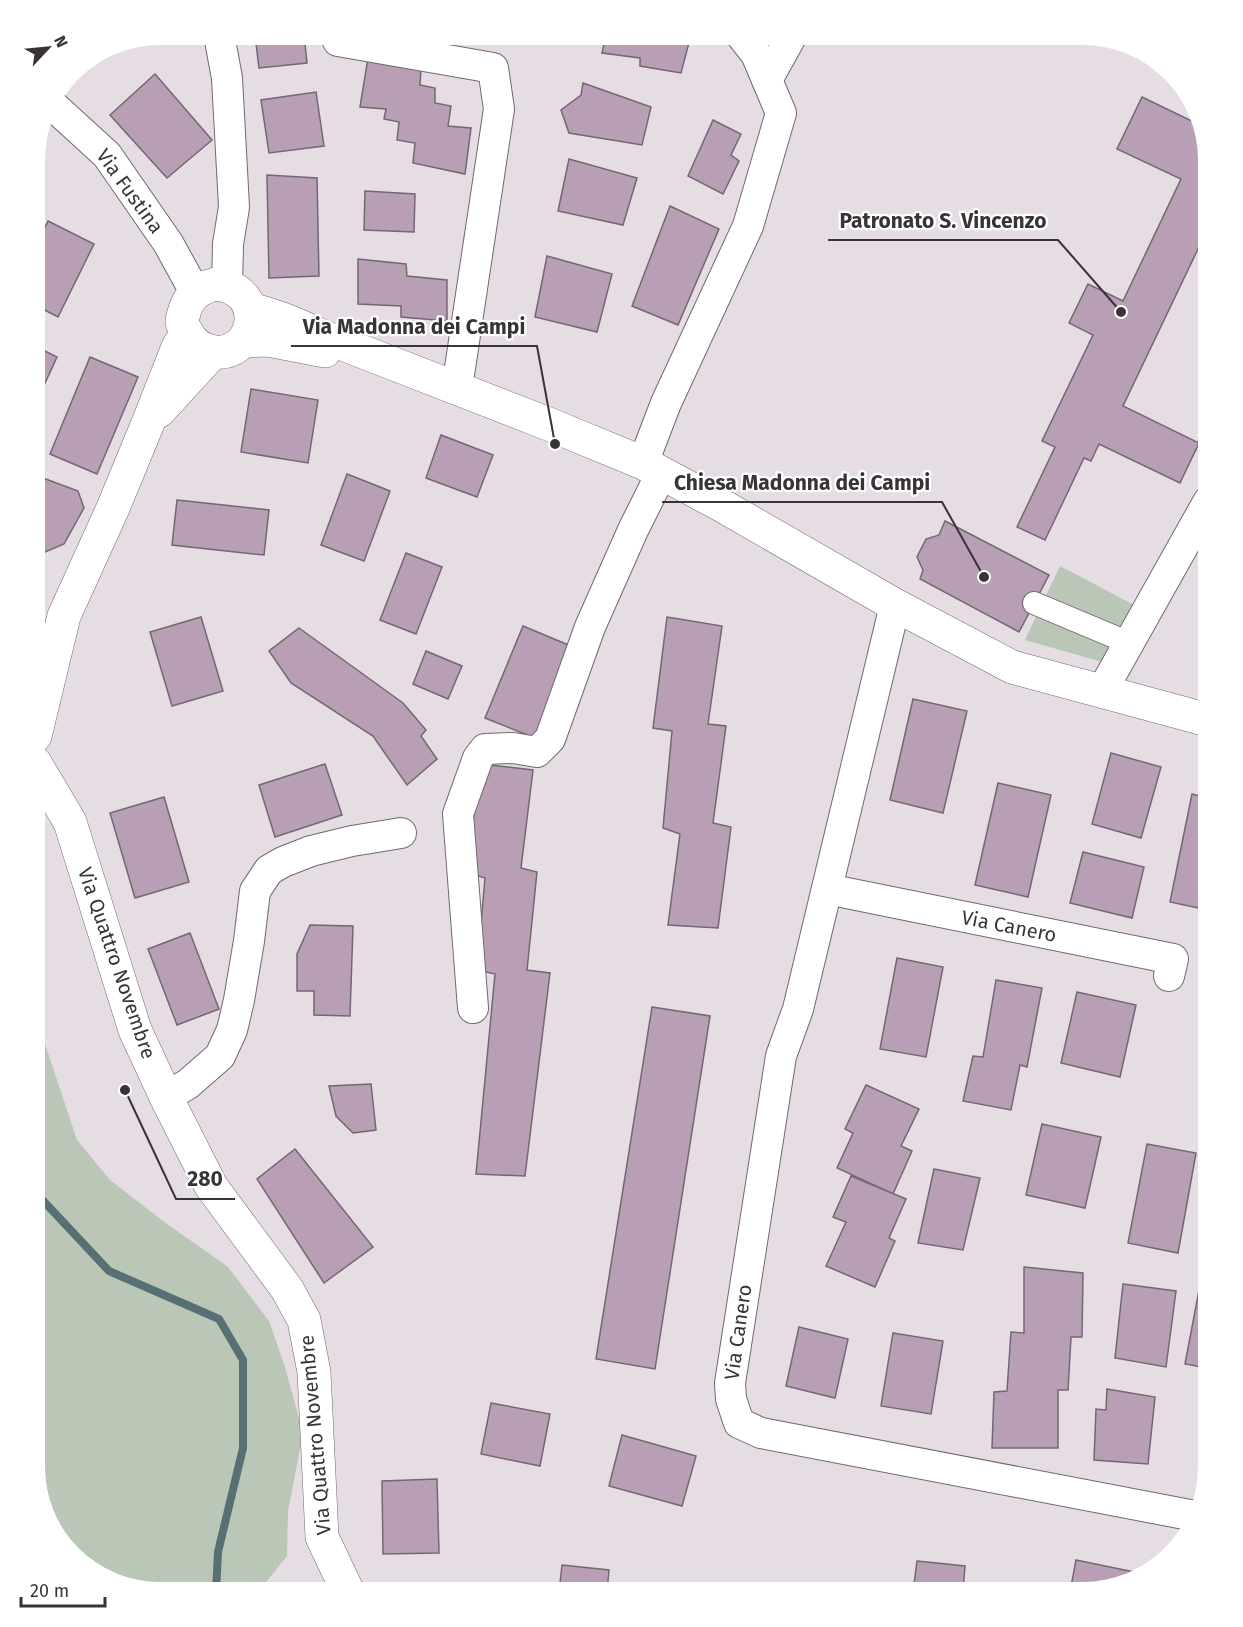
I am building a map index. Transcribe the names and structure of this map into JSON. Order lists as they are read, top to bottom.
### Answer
{
  "streets": {
    "street": ["Via Fustina", "Via Canero", "Via Quattro Novembre"]
  },
  "places": [
    "Patronato S. Vincenzo",
    "Via Madonna dei Campi",
    "Chiesa Madonna dei Campi",
    "280"
  ],
  "scale_bar": "20 m",
  "north": "top right"
}
